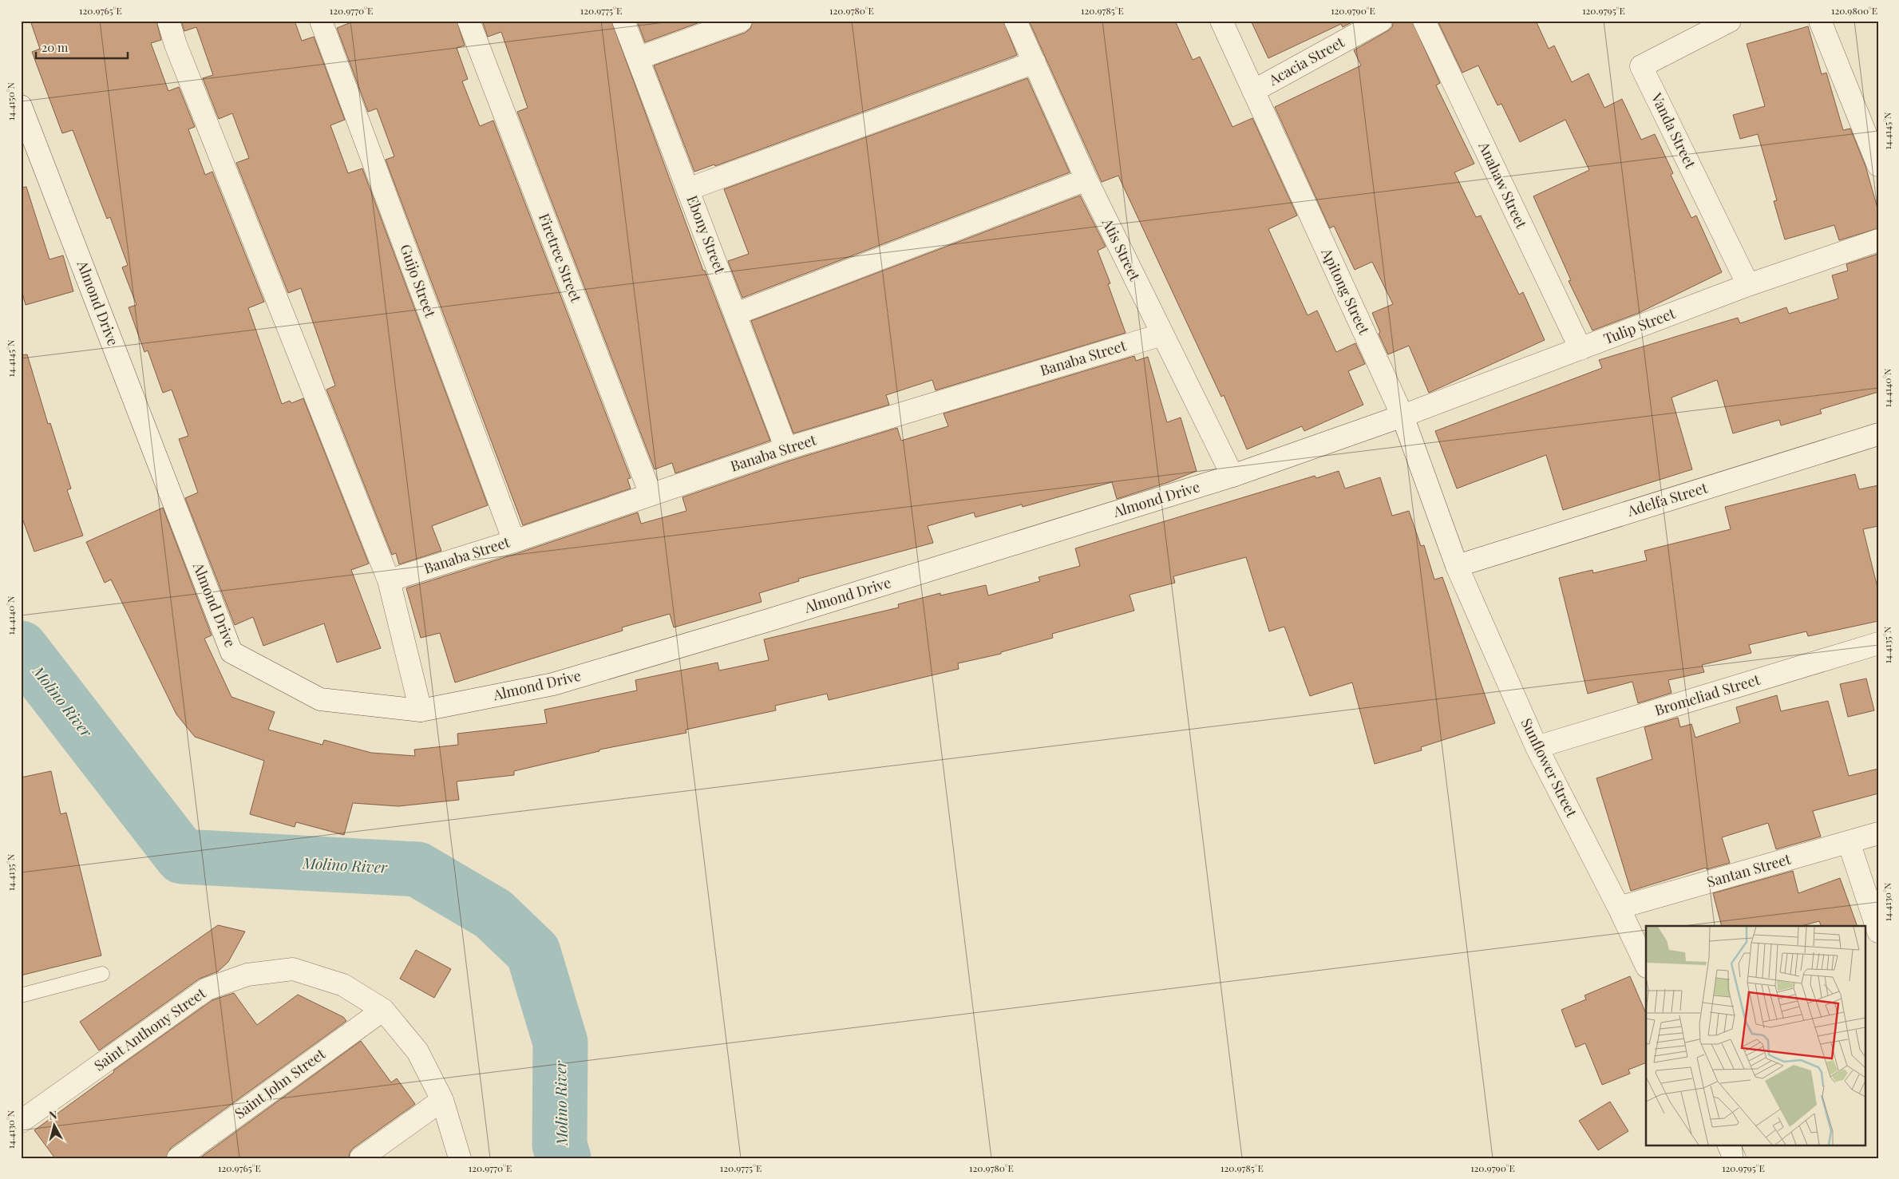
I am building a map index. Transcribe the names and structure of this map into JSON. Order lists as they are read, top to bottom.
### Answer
{
  "streets": {
    "street": [
      "Acacia Street",
      "Vanda Street",
      "Anahaw Street",
      "Ebony Street",
      "Atis Street",
      "Firetree Street",
      "Guijo Street",
      "Apitong Street",
      "Almond Drive",
      "Tulip Street",
      "Banaba Street",
      "Adelfa Street",
      "Bromeliad Street",
      "Sunflower Street",
      "Santan Street",
      "Saint Anthony Street",
      "Saint John Street"
    ]
  },
  "crossings": [
    ["Acacia Street", "Apitong Street"],
    ["Vanda Street", "Tulip Street"],
    ["Anahaw Street", "Tulip Street"],
    ["Ebony Street", "Banaba Street"],
    ["Atis Street", "Almond Drive"],
    ["Atis Street", "Banaba Street"],
    ["Firetree Street", "Banaba Street"],
    ["Guijo Street", "Banaba Street"],
    ["Apitong Street", "Almond Drive"],
    ["Apitong Street", "Tulip Street"],
    ["Apitong Street", "Adelfa Street"],
    ["Apitong Street", "Sunflower Street"],
    ["Almond Drive", "Tulip Street"],
    ["Adelfa Street", "Sunflower Street"],
    ["Bromeliad Street", "Sunflower Street"],
    ["Sunflower Street", "Santan Street"],
    ["Saint Anthony Street", "Saint John Street"]
  ],
  "water": ["Molino River"],
  "scale_bar": "20 m",
  "north": "top",
  "coordinates": [
    "120.9765°E",
    "120.9770°E",
    "120.9775°E",
    "120.9780°E",
    "120.9785°E",
    "120.9790°E",
    "120.9795°E",
    "120.9800°E",
    "14.4150°N",
    "14.4145°N",
    "14.4140°N",
    "14.4135°N",
    "14.4130°N"
  ]
}
